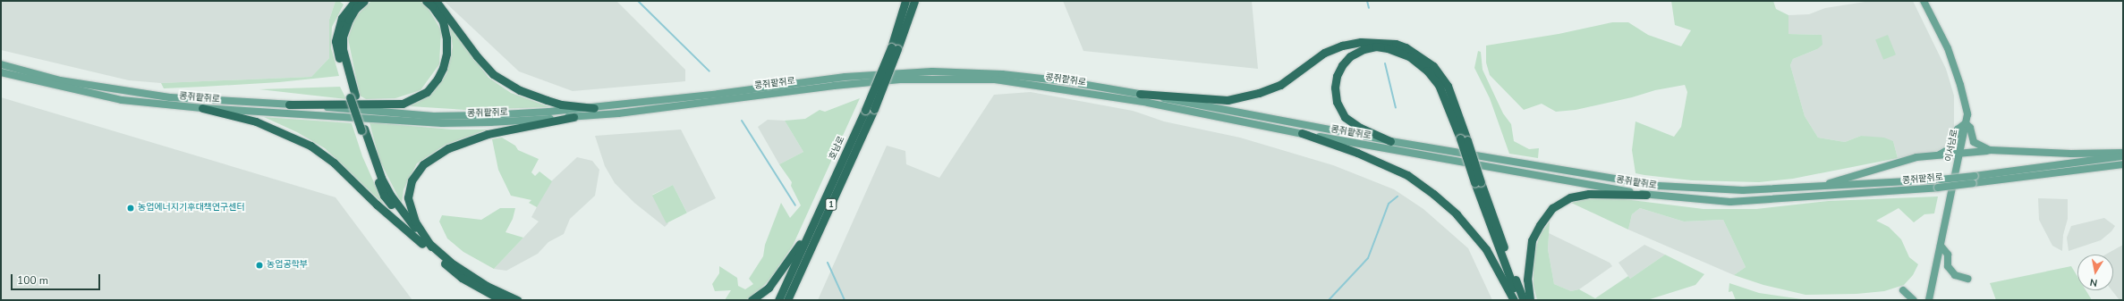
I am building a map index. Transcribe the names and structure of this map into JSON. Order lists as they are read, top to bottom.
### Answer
{
  "streets": {
    "highway": ["호남로", "1"],
    "main road": ["콩쥐팥쥐로", "이서남로"]
  },
  "places": ["농업에너지기후대책연구센터", "농업공학부"],
  "scale_bar": "100 m",
  "north": "bottom"
}
